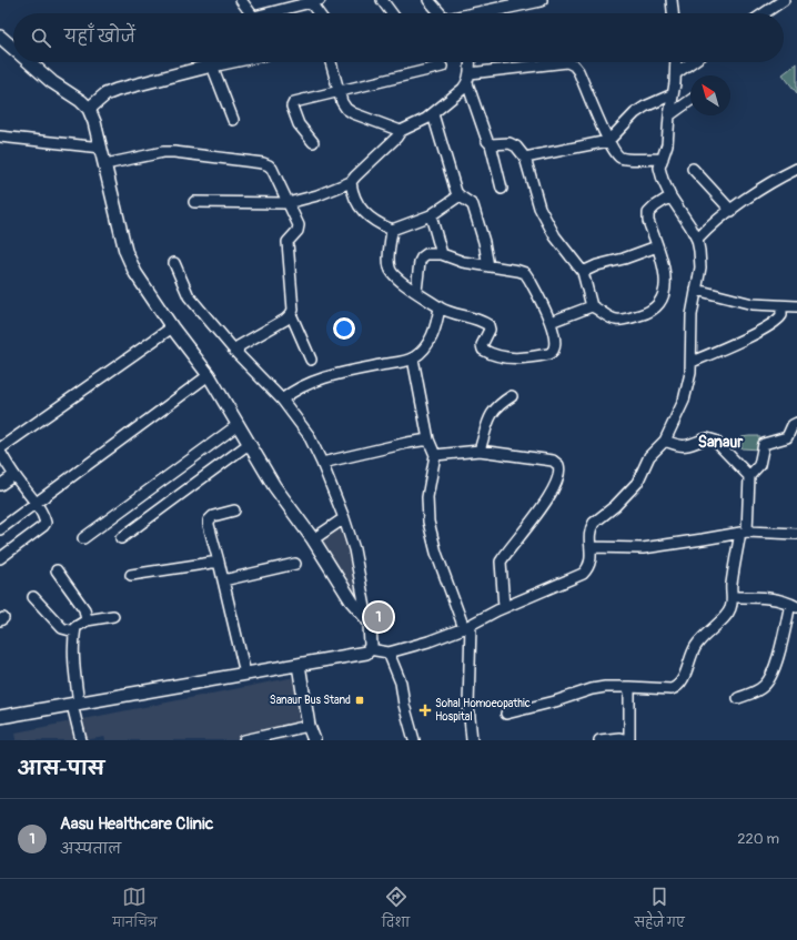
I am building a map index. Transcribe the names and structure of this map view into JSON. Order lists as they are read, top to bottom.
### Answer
{
  "districts": ["Sanaur"],
  "places": {
    "transit": ["Sanaur Bus Stand"],
    "health": ["Sohal Homoeopathic Hospital"]
  },
  "north": "top left",
  "page": {
    "search": "यहाँ खोजें",
    "pins": "1",
    "heading": "आस-पास",
    "list": [
      {
        "mark": "1",
        "name": "Aasu Healthcare Clinic",
        "note": "अस्पताल",
        "value": "220 m"
      }
    ],
    "nav": ["मानचित्र", "दिशा", "सहेजे गए"]
  }
}
